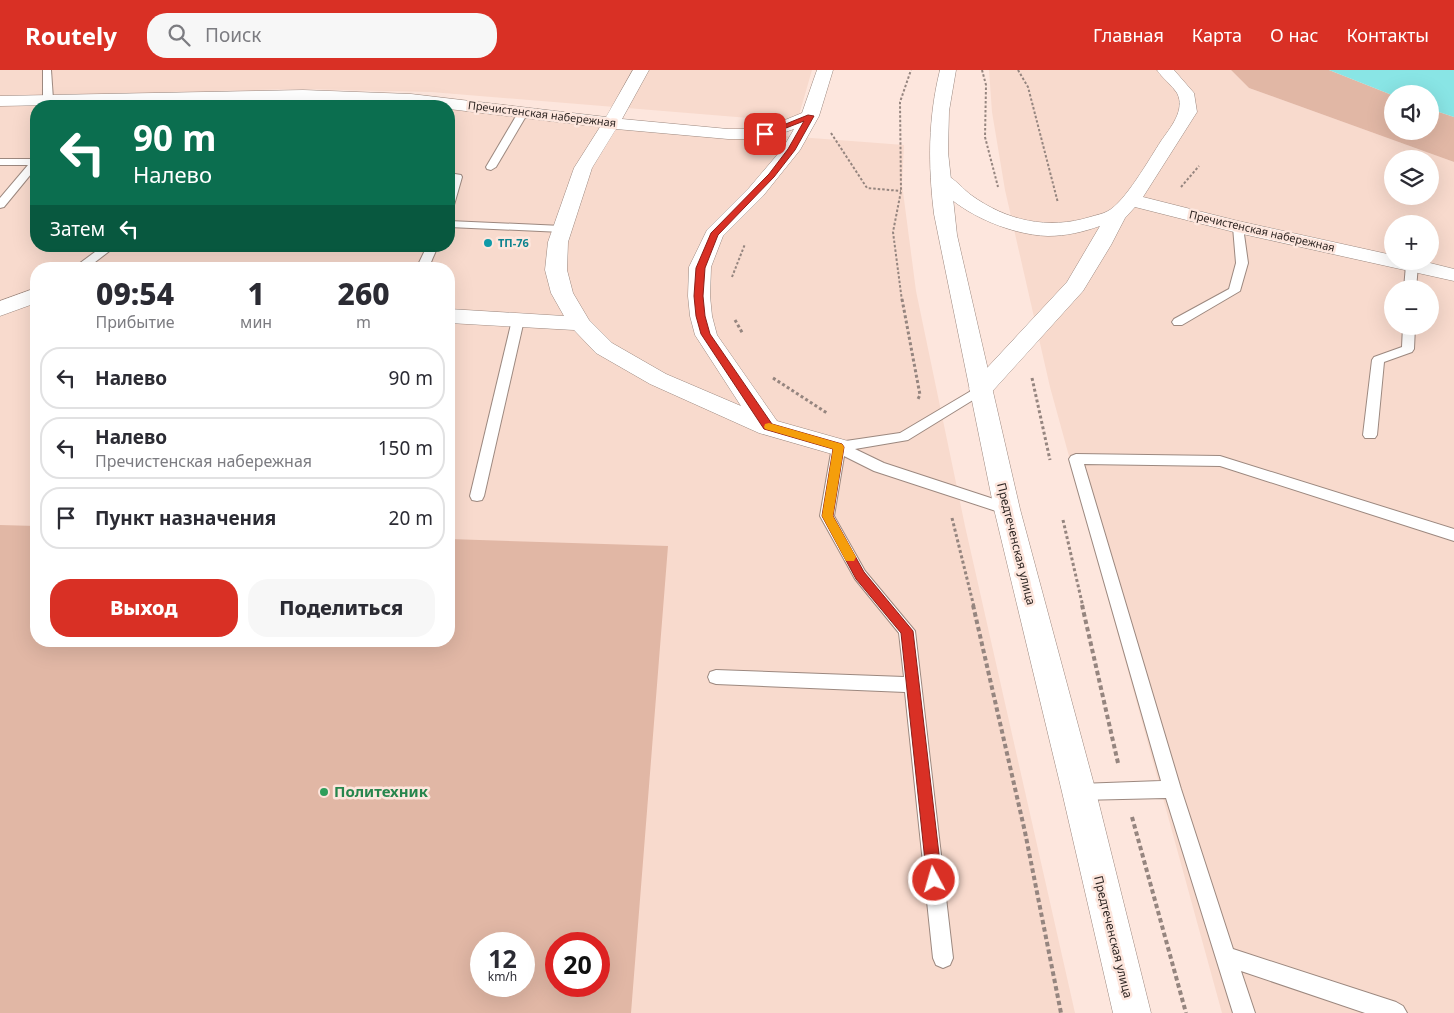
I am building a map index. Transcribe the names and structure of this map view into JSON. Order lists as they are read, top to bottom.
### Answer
{
  "streets": {
    "street": ["Пречистенская набережная", "Предтеченская улица"]
  },
  "places": ["ТП-76", "Политехник"],
  "page": {
    "header": "Routely",
    "search": "Поиск",
    "nav": [
      "Главная",
      "Карта",
      "О нас",
      "Контакты"
    ],
    "map_buttons": ["+", "−"],
    "turn": ["90 m", "Налево"],
    "then": "Затем",
    "eta": [
      "09:54",
      "Прибытие",
      "1",
      "мин",
      "260",
      "m"
    ],
    "list": [
      {
        "name": "Налево",
        "value": "90 m"
      },
      {
        "name": "Налево",
        "note": "Пречистенская набережная",
        "value": "150 m"
      },
      {
        "name": "Пункт назначения",
        "value": "20 m"
      }
    ],
    "buttons": ["Выход", "Поделиться"],
    "speed": "12 km/h",
    "limit": "20"
  }
}
